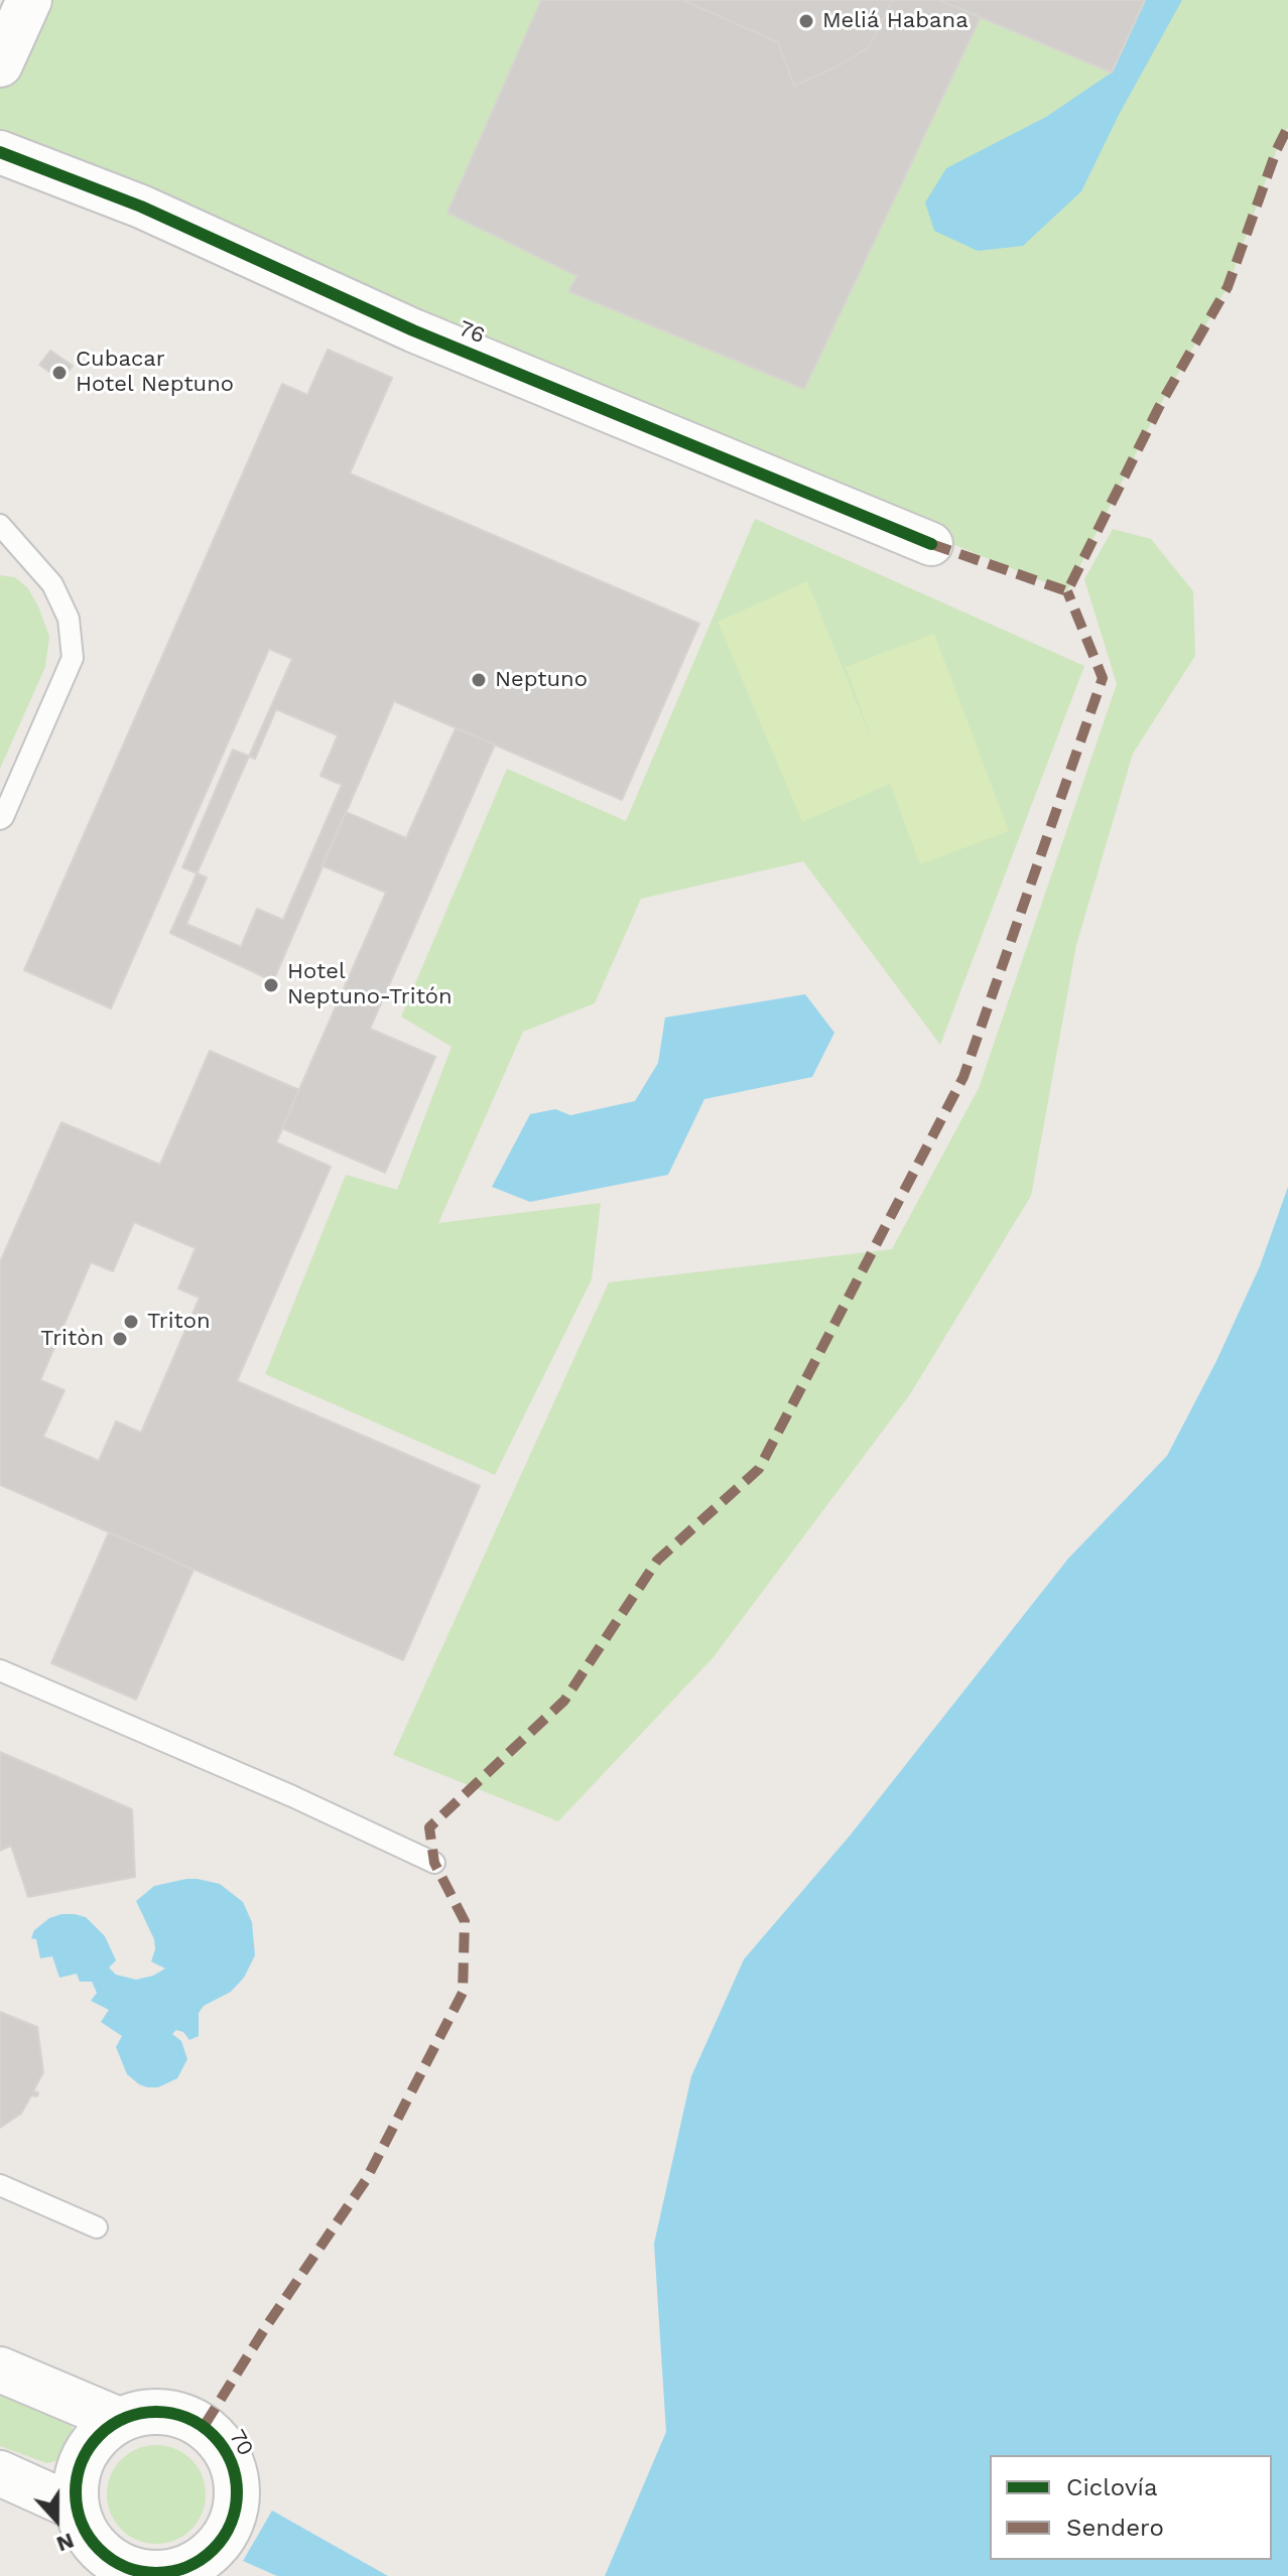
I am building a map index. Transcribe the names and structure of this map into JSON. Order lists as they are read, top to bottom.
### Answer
{
  "streets": {
    "street": ["76", "70"]
  },
  "places": [
    "Meliá Habana",
    "Cubacar Hotel Neptuno",
    "Neptuno",
    "Hotel Neptuno-Tritón",
    "Triton",
    "Tritòn"
  ],
  "legend": ["Ciclovía", "Sendero"],
  "north": "bottom"
}
